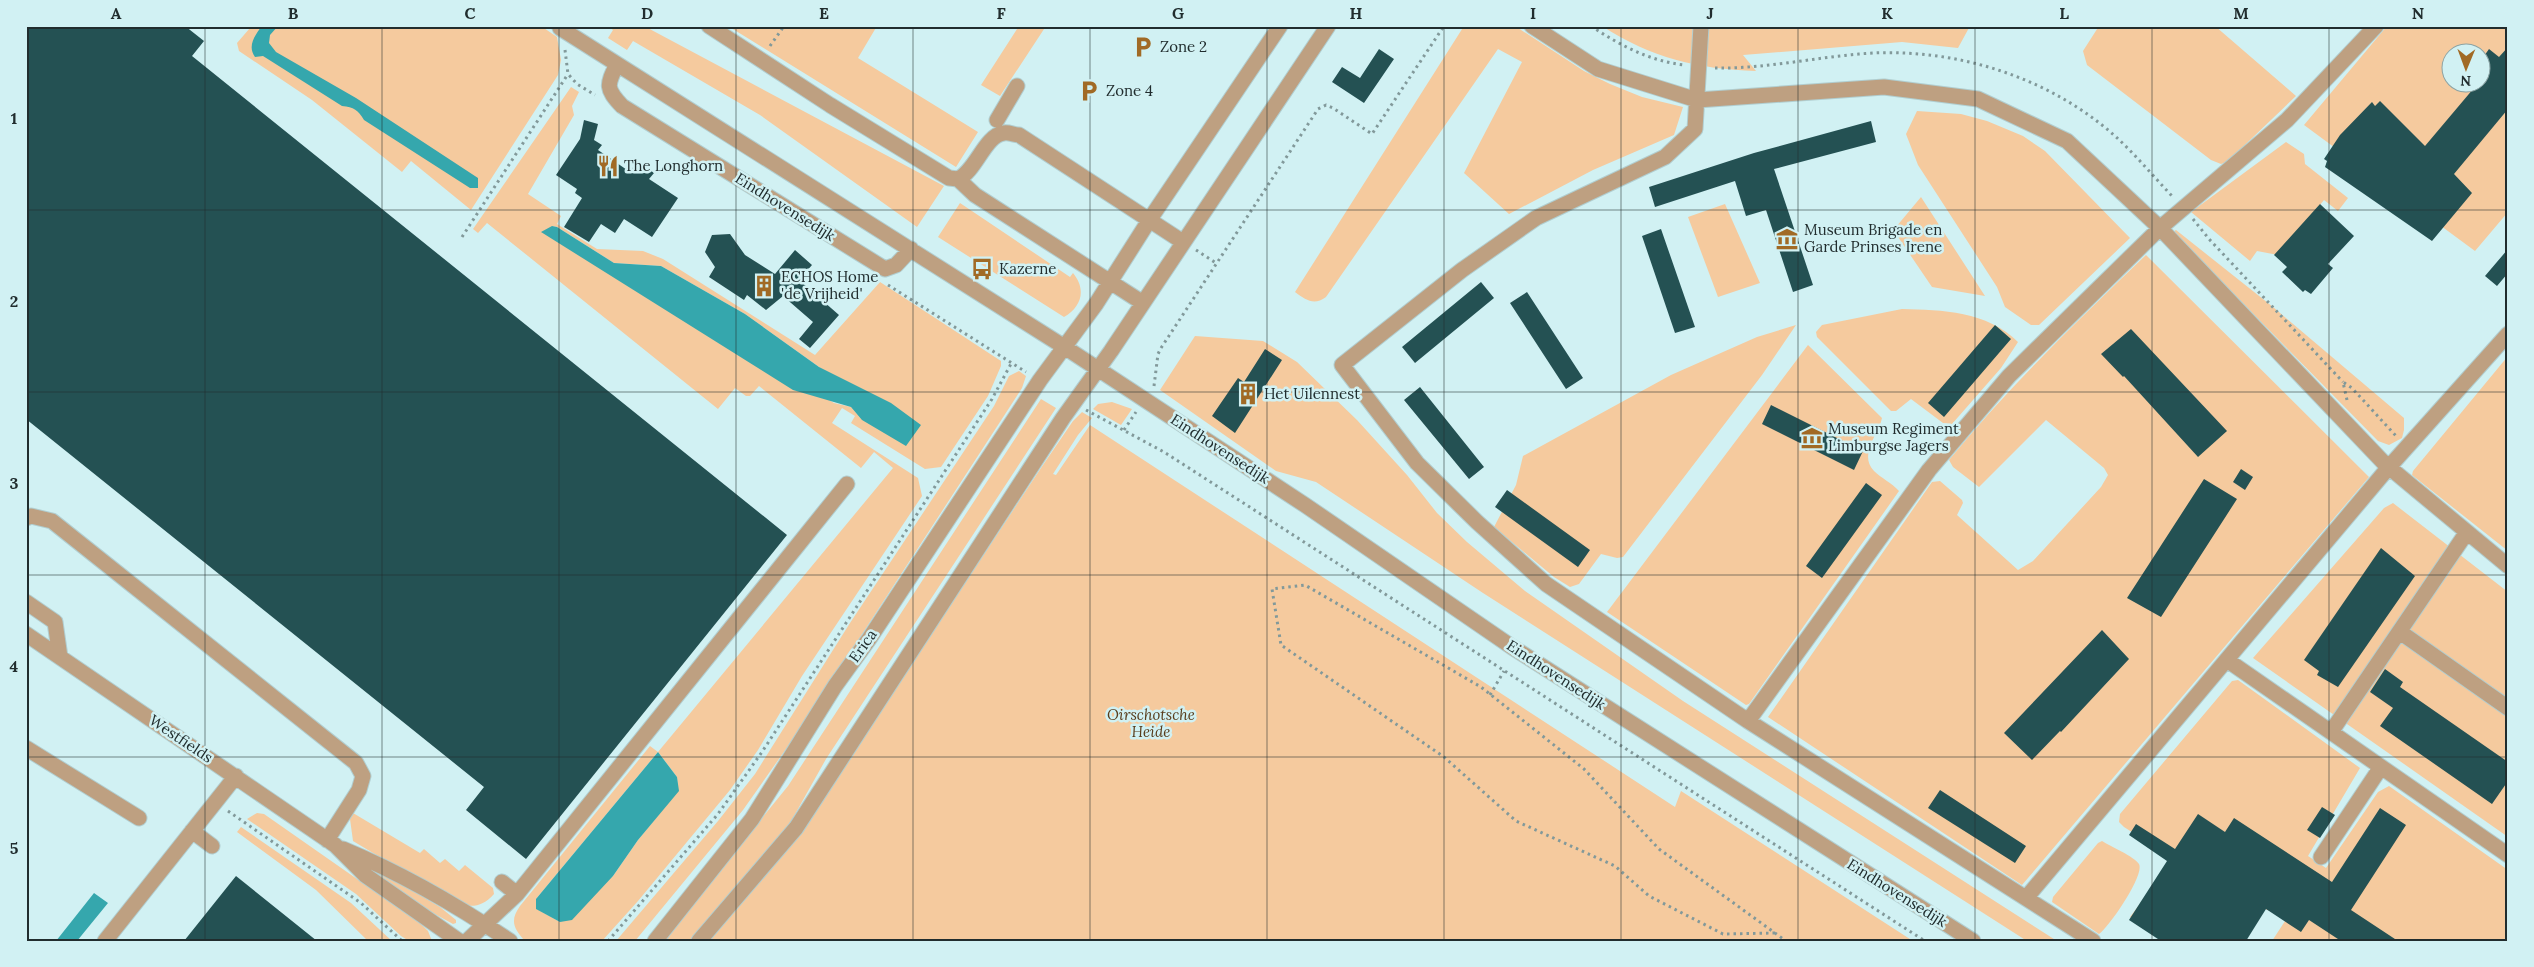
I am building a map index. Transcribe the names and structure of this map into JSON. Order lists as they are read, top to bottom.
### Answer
{
  "streets": {
    "street": ["Eindhovensedijk", "Erica", "Westfields"]
  },
  "crossings": [
    ["Eindhovensedijk", "Erica"]
  ],
  "parks": ["Oirschotsche Heide"],
  "places": {
    "parking": ["Zone 2", "Zone 4"],
    "restaurant": ["The Longhorn"],
    "museum": ["Museum Brigade en Garde Prinses Irene", "Museum Regiment Limburgse Jagers"],
    "bus stop": ["Kazerne"],
    "building": ["ECHOS Home 'de Vrijheid'", "Het Uilennest"]
  },
  "north": "bottom",
  "grid": {
    "columns": [
      "A",
      "B",
      "C",
      "D",
      "E",
      "F",
      "G",
      "H",
      "I",
      "J",
      "K",
      "L",
      "M",
      "N"
    ],
    "rows": [
      "1",
      "2",
      "3",
      "4",
      "5"
    ]
  }
}
